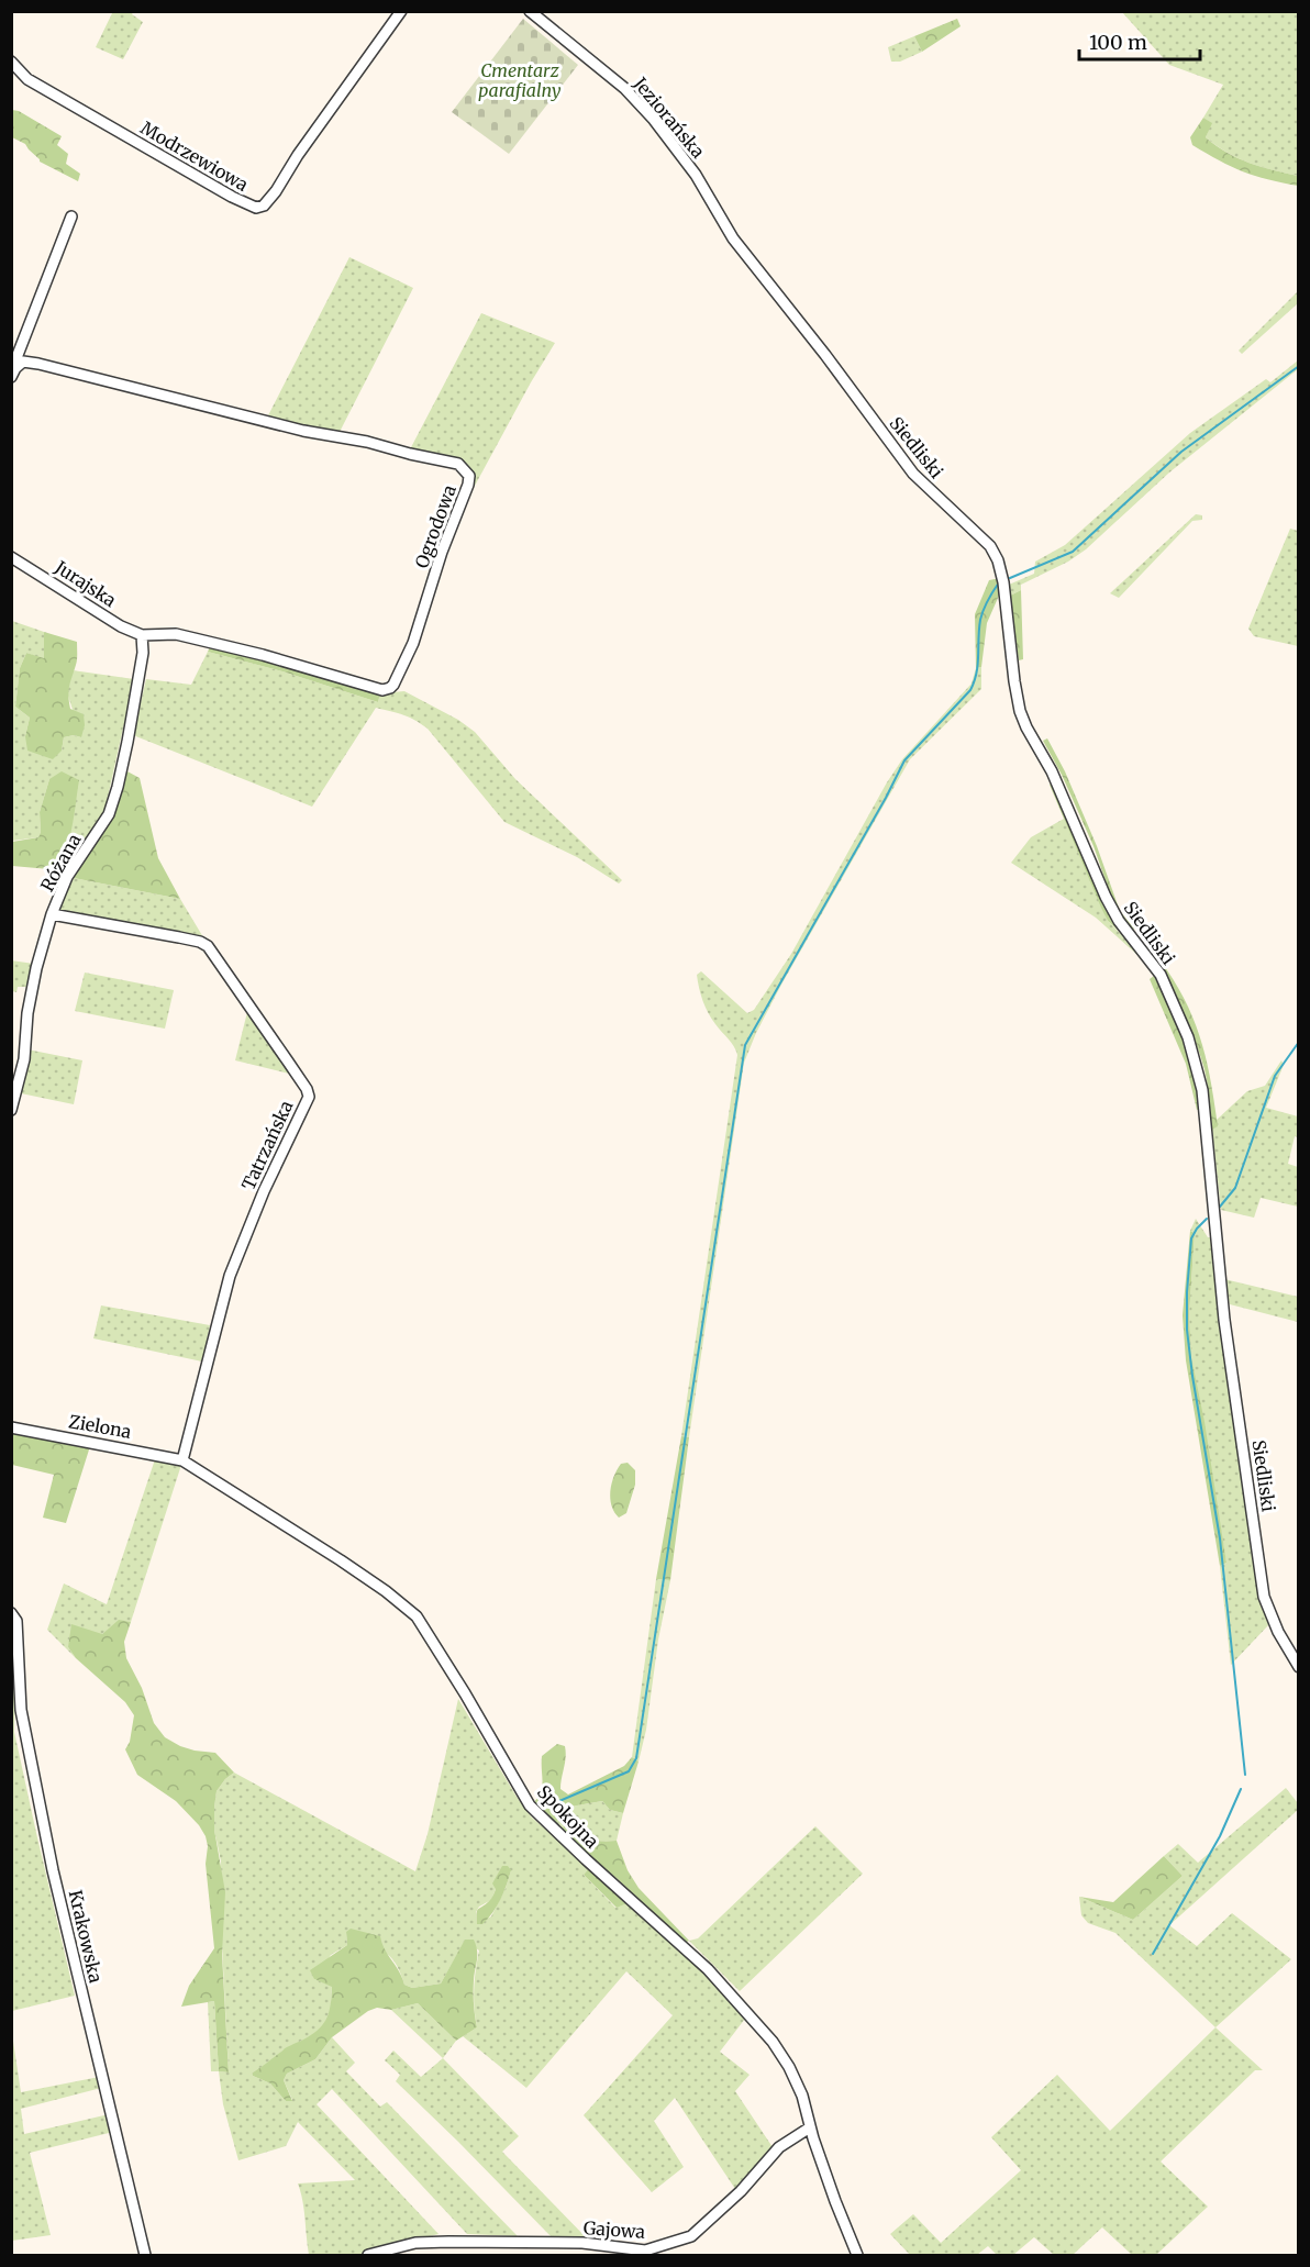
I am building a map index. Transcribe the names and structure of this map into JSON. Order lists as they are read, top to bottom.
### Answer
{
  "streets": {
    "street": [
      "Jeziorańska",
      "Modrzewiowa",
      "Siedliski",
      "Ogrodowa",
      "Jurajska",
      "Różana",
      "Tatrzańska",
      "Zielona",
      "Spokojna",
      "Krakowska",
      "Gajowa"
    ]
  },
  "crossings": [
    ["Jeziorańska", "Siedliski"],
    ["Ogrodowa", "Jurajska"],
    ["Ogrodowa", "Różana"],
    ["Jurajska", "Różana"],
    ["Różana", "Tatrzańska"],
    ["Tatrzańska", "Zielona"],
    ["Tatrzańska", "Spokojna"],
    ["Zielona", "Spokojna"],
    ["Spokojna", "Gajowa"]
  ],
  "parks": ["Cmentarz parafialny"],
  "scale_bar": "100 m"
}
